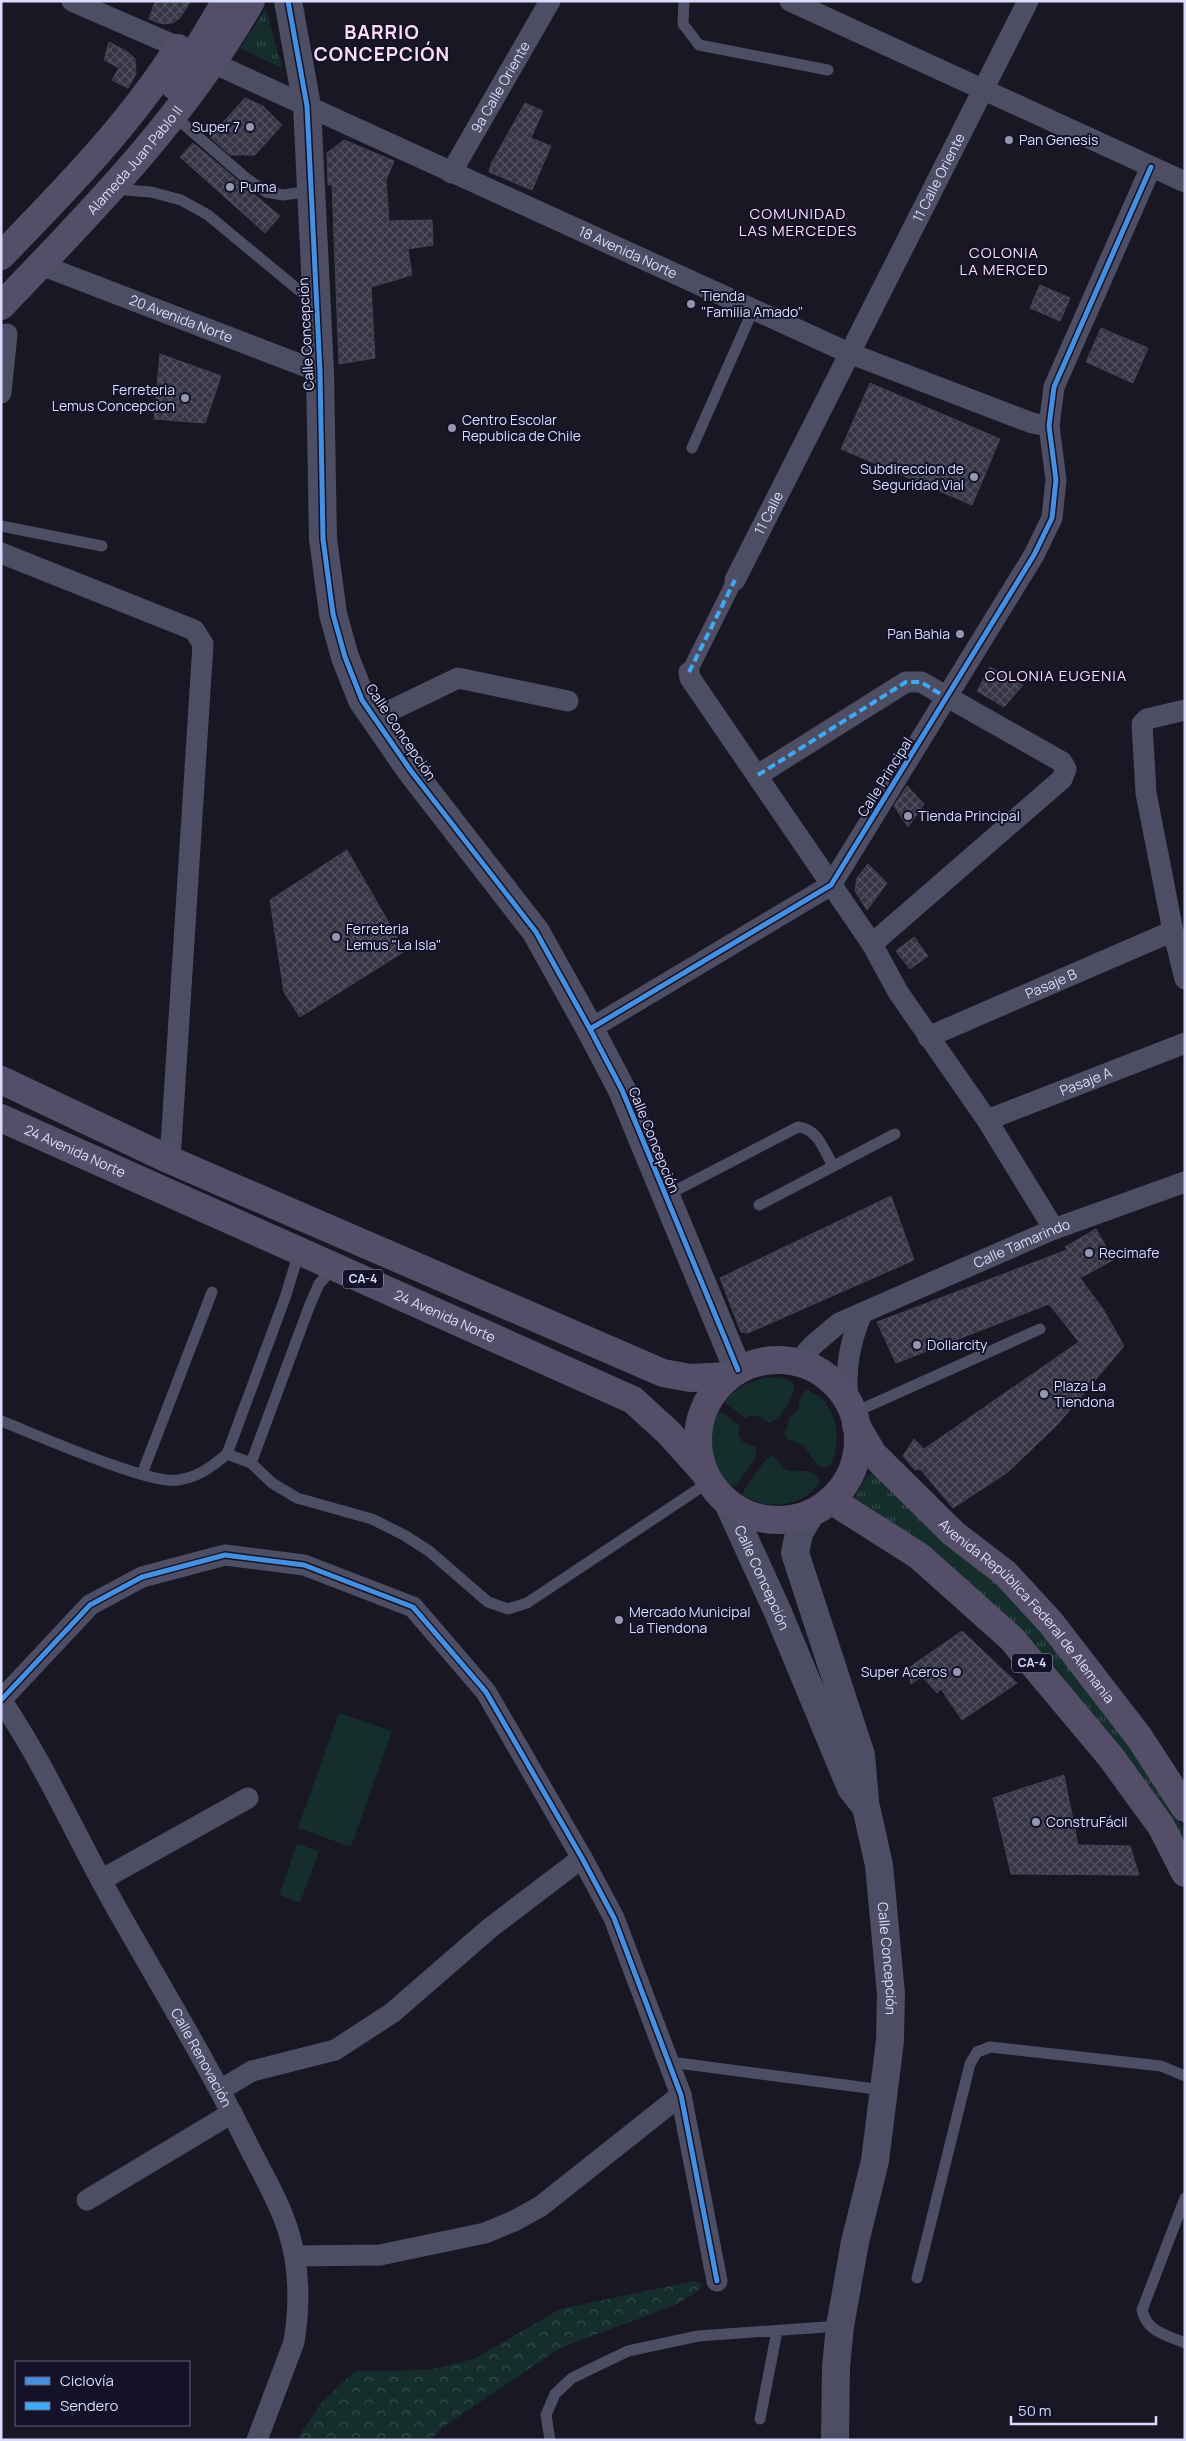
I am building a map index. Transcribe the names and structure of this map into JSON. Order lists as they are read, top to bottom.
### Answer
{
  "streets": {
    "main road": [
      "Alameda Juan Pablo II",
      "24 Avenida Norte",
      "CA-4",
      "Avenida República Federal de Alemania"
    ],
    "street": [
      "9a Calle Oriente",
      "11 Calle Oriente",
      "18 Avenida Norte",
      "20 Avenida Norte",
      "Calle Concepción",
      "11 Calle",
      "Calle Principal",
      "Pasaje B",
      "Pasaje A",
      "Calle Tamarindo",
      "Calle Renovación"
    ]
  },
  "crossings": [
    ["9a Calle Oriente", "18 Avenida Norte"],
    ["Alameda Juan Pablo II", "18 Avenida Norte"],
    ["Alameda Juan Pablo II", "20 Avenida Norte"],
    ["11 Calle Oriente", "18 Avenida Norte"],
    ["11 Calle Oriente", "11 Calle"],
    ["18 Avenida Norte", "Calle Concepción"],
    ["18 Avenida Norte", "11 Calle"],
    ["18 Avenida Norte", "Calle Principal"],
    ["20 Avenida Norte", "Calle Concepción"],
    ["Calle Concepción", "Calle Principal"],
    ["Calle Concepción", "24 Avenida Norte"],
    ["Calle Concepción", "Calle Tamarindo"],
    ["Calle Concepción", "CA-4"],
    ["Calle Concepción", "Avenida República Federal de Alemania"],
    ["24 Avenida Norte", "Calle Tamarindo"],
    ["24 Avenida Norte", "CA-4"],
    ["24 Avenida Norte", "Avenida República Federal de Alemania"],
    ["Calle Tamarindo", "CA-4"],
    ["Calle Tamarindo", "Avenida República Federal de Alemania"],
    ["CA-4", "Avenida República Federal de Alemania"]
  ],
  "districts": [
    "BARRIO CONCEPCIÓN",
    "COMUNIDAD LAS MERCEDES",
    "COLONIA LA MERCED",
    "COLONIA EUGENIA"
  ],
  "places": [
    "Super 7",
    "Pan Genesis",
    "Puma",
    "Tienda \"Familia Amado\"",
    "Ferreteria Lemus Concepcion",
    "Centro Escolar Republica de Chile",
    "Subdireccion de Seguridad Vial",
    "Pan Bahia",
    "Tienda Principal",
    "Ferreteria Lemus \"La Isla\"",
    "Recimafe",
    "Dollarcity",
    "Plaza La Tiendona",
    "Mercado Municipal La Tiendona",
    "Super Aceros",
    "ConstruFácil"
  ],
  "legend": ["Ciclovía", "Sendero"],
  "scale_bar": "50 m"
}
